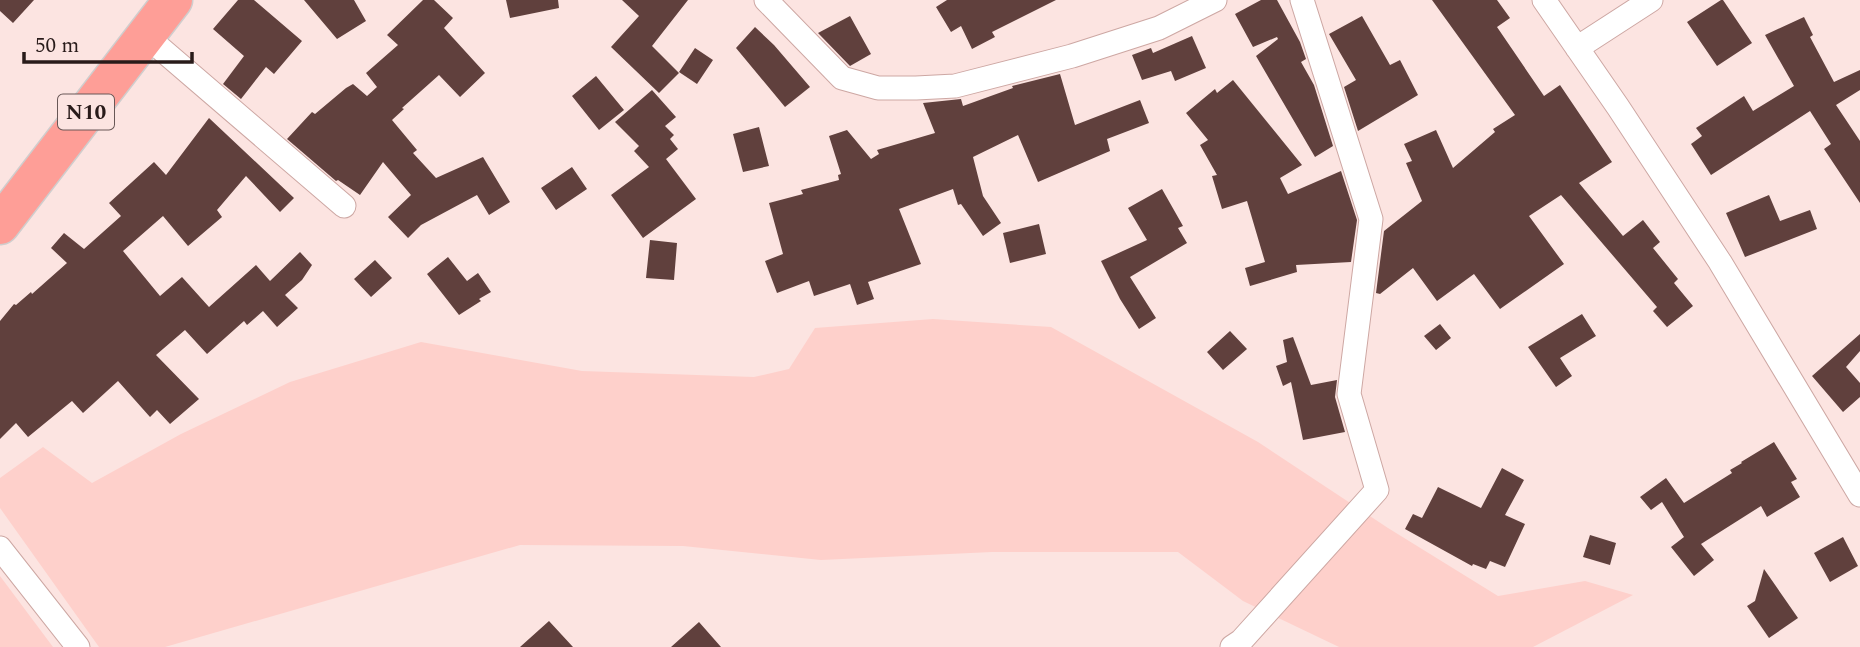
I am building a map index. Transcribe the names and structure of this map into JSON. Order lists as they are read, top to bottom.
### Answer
{
  "streets": {
    "highway": ["N10"]
  },
  "scale_bar": "50 m"
}
